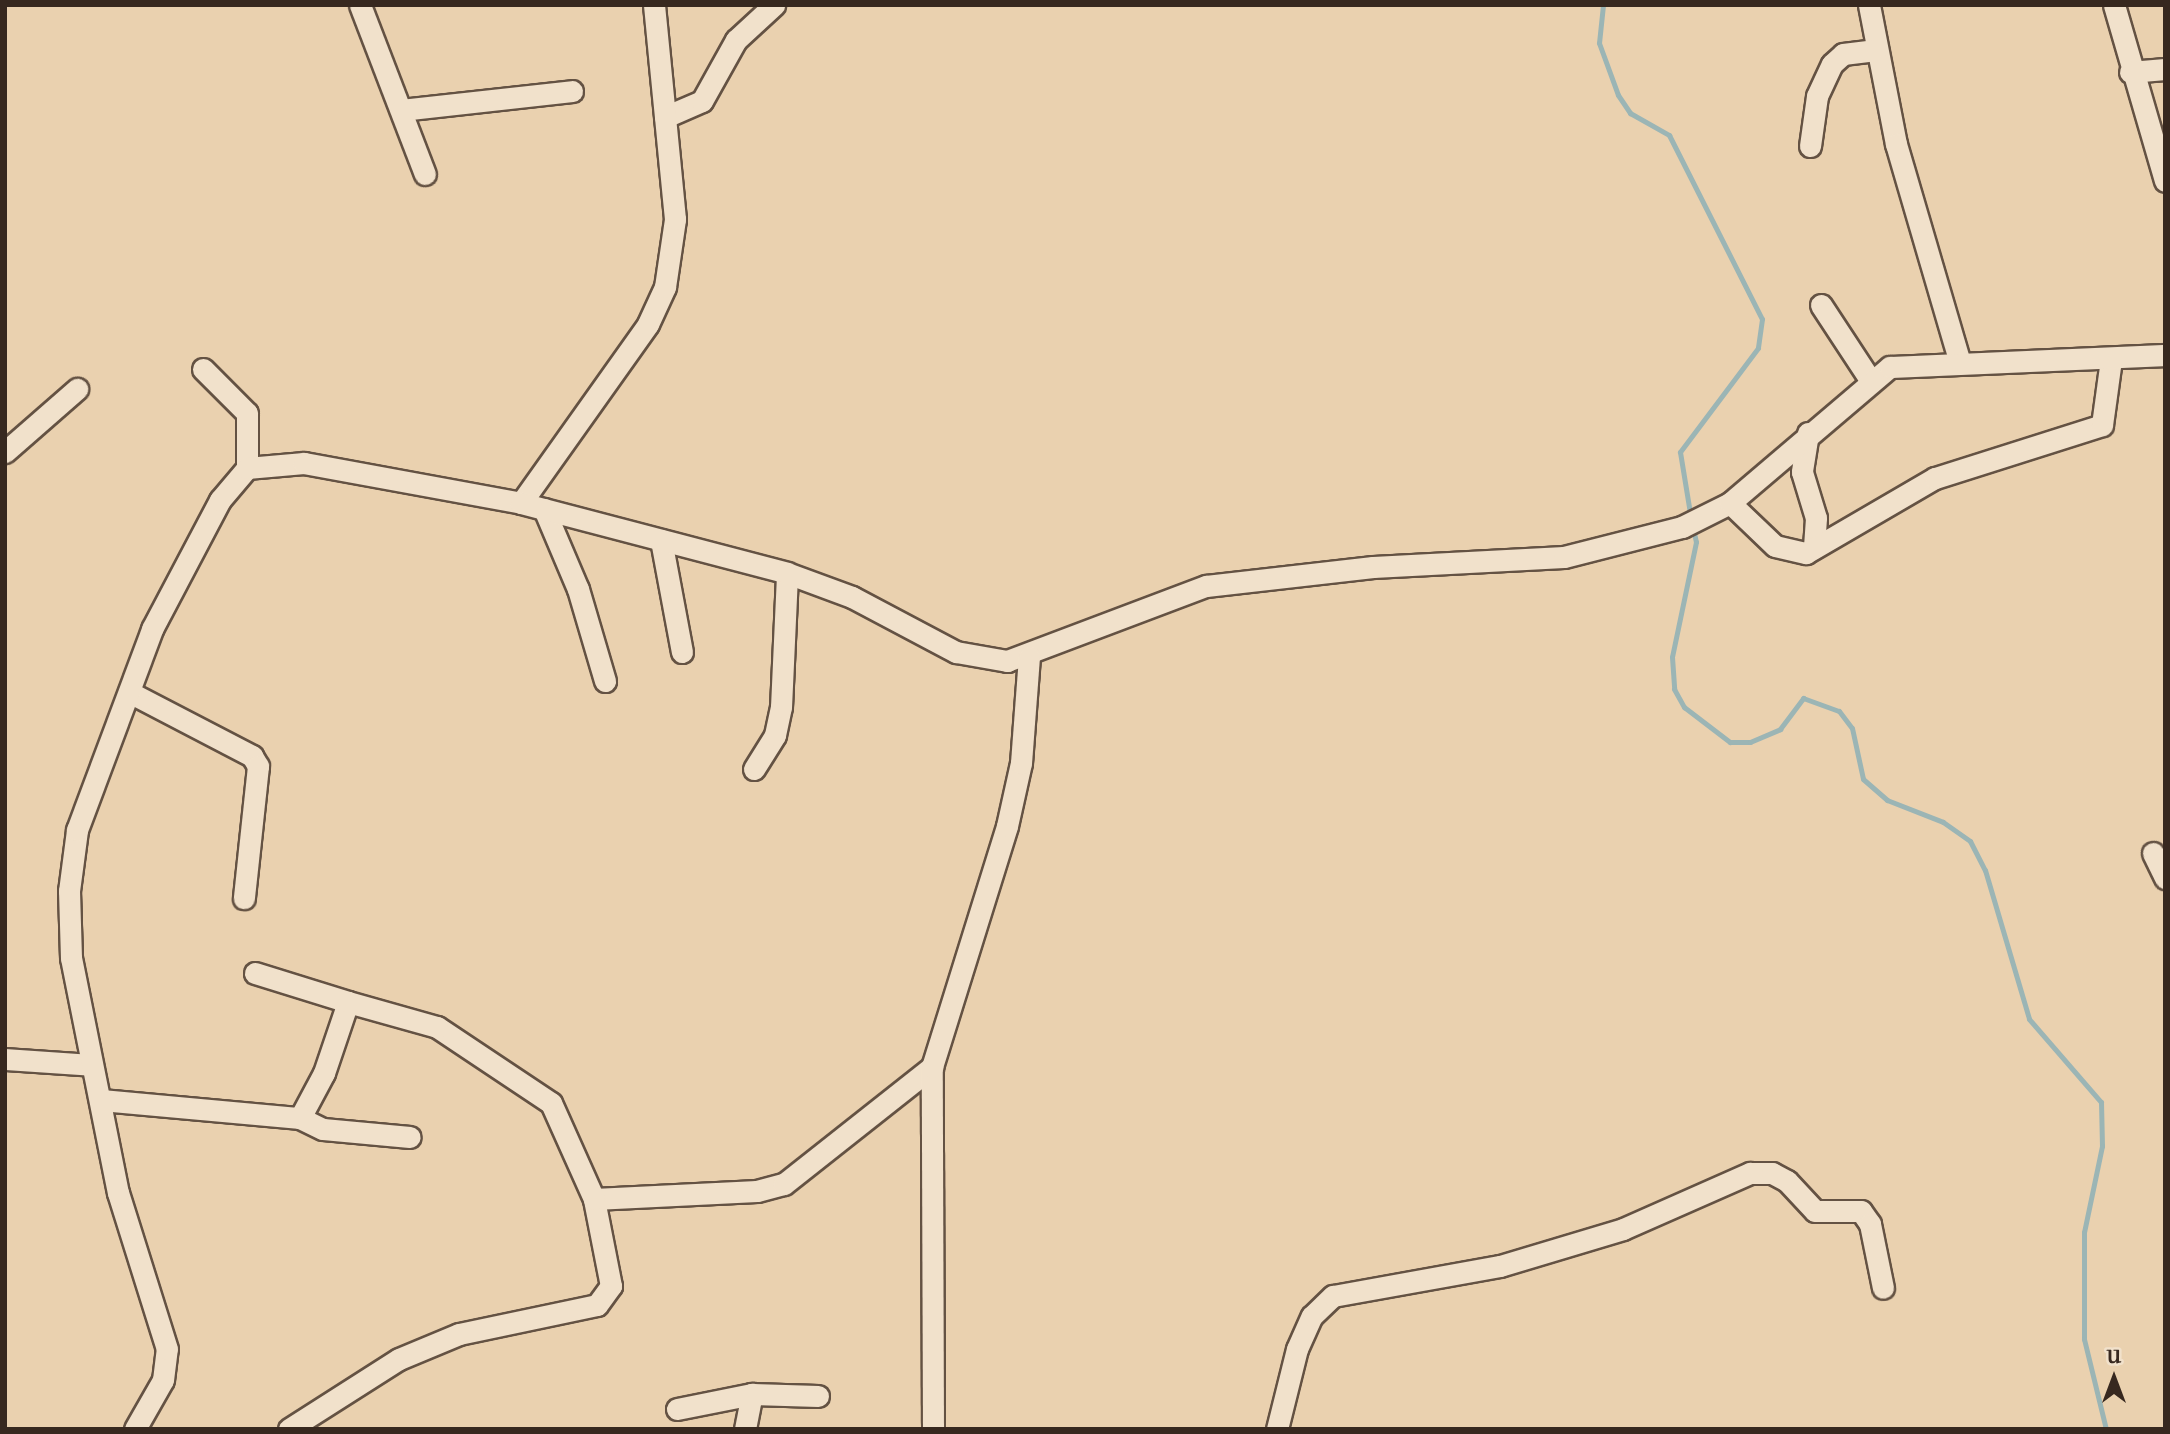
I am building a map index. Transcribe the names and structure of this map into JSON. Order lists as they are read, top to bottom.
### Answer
{
  "north": "top"
}
